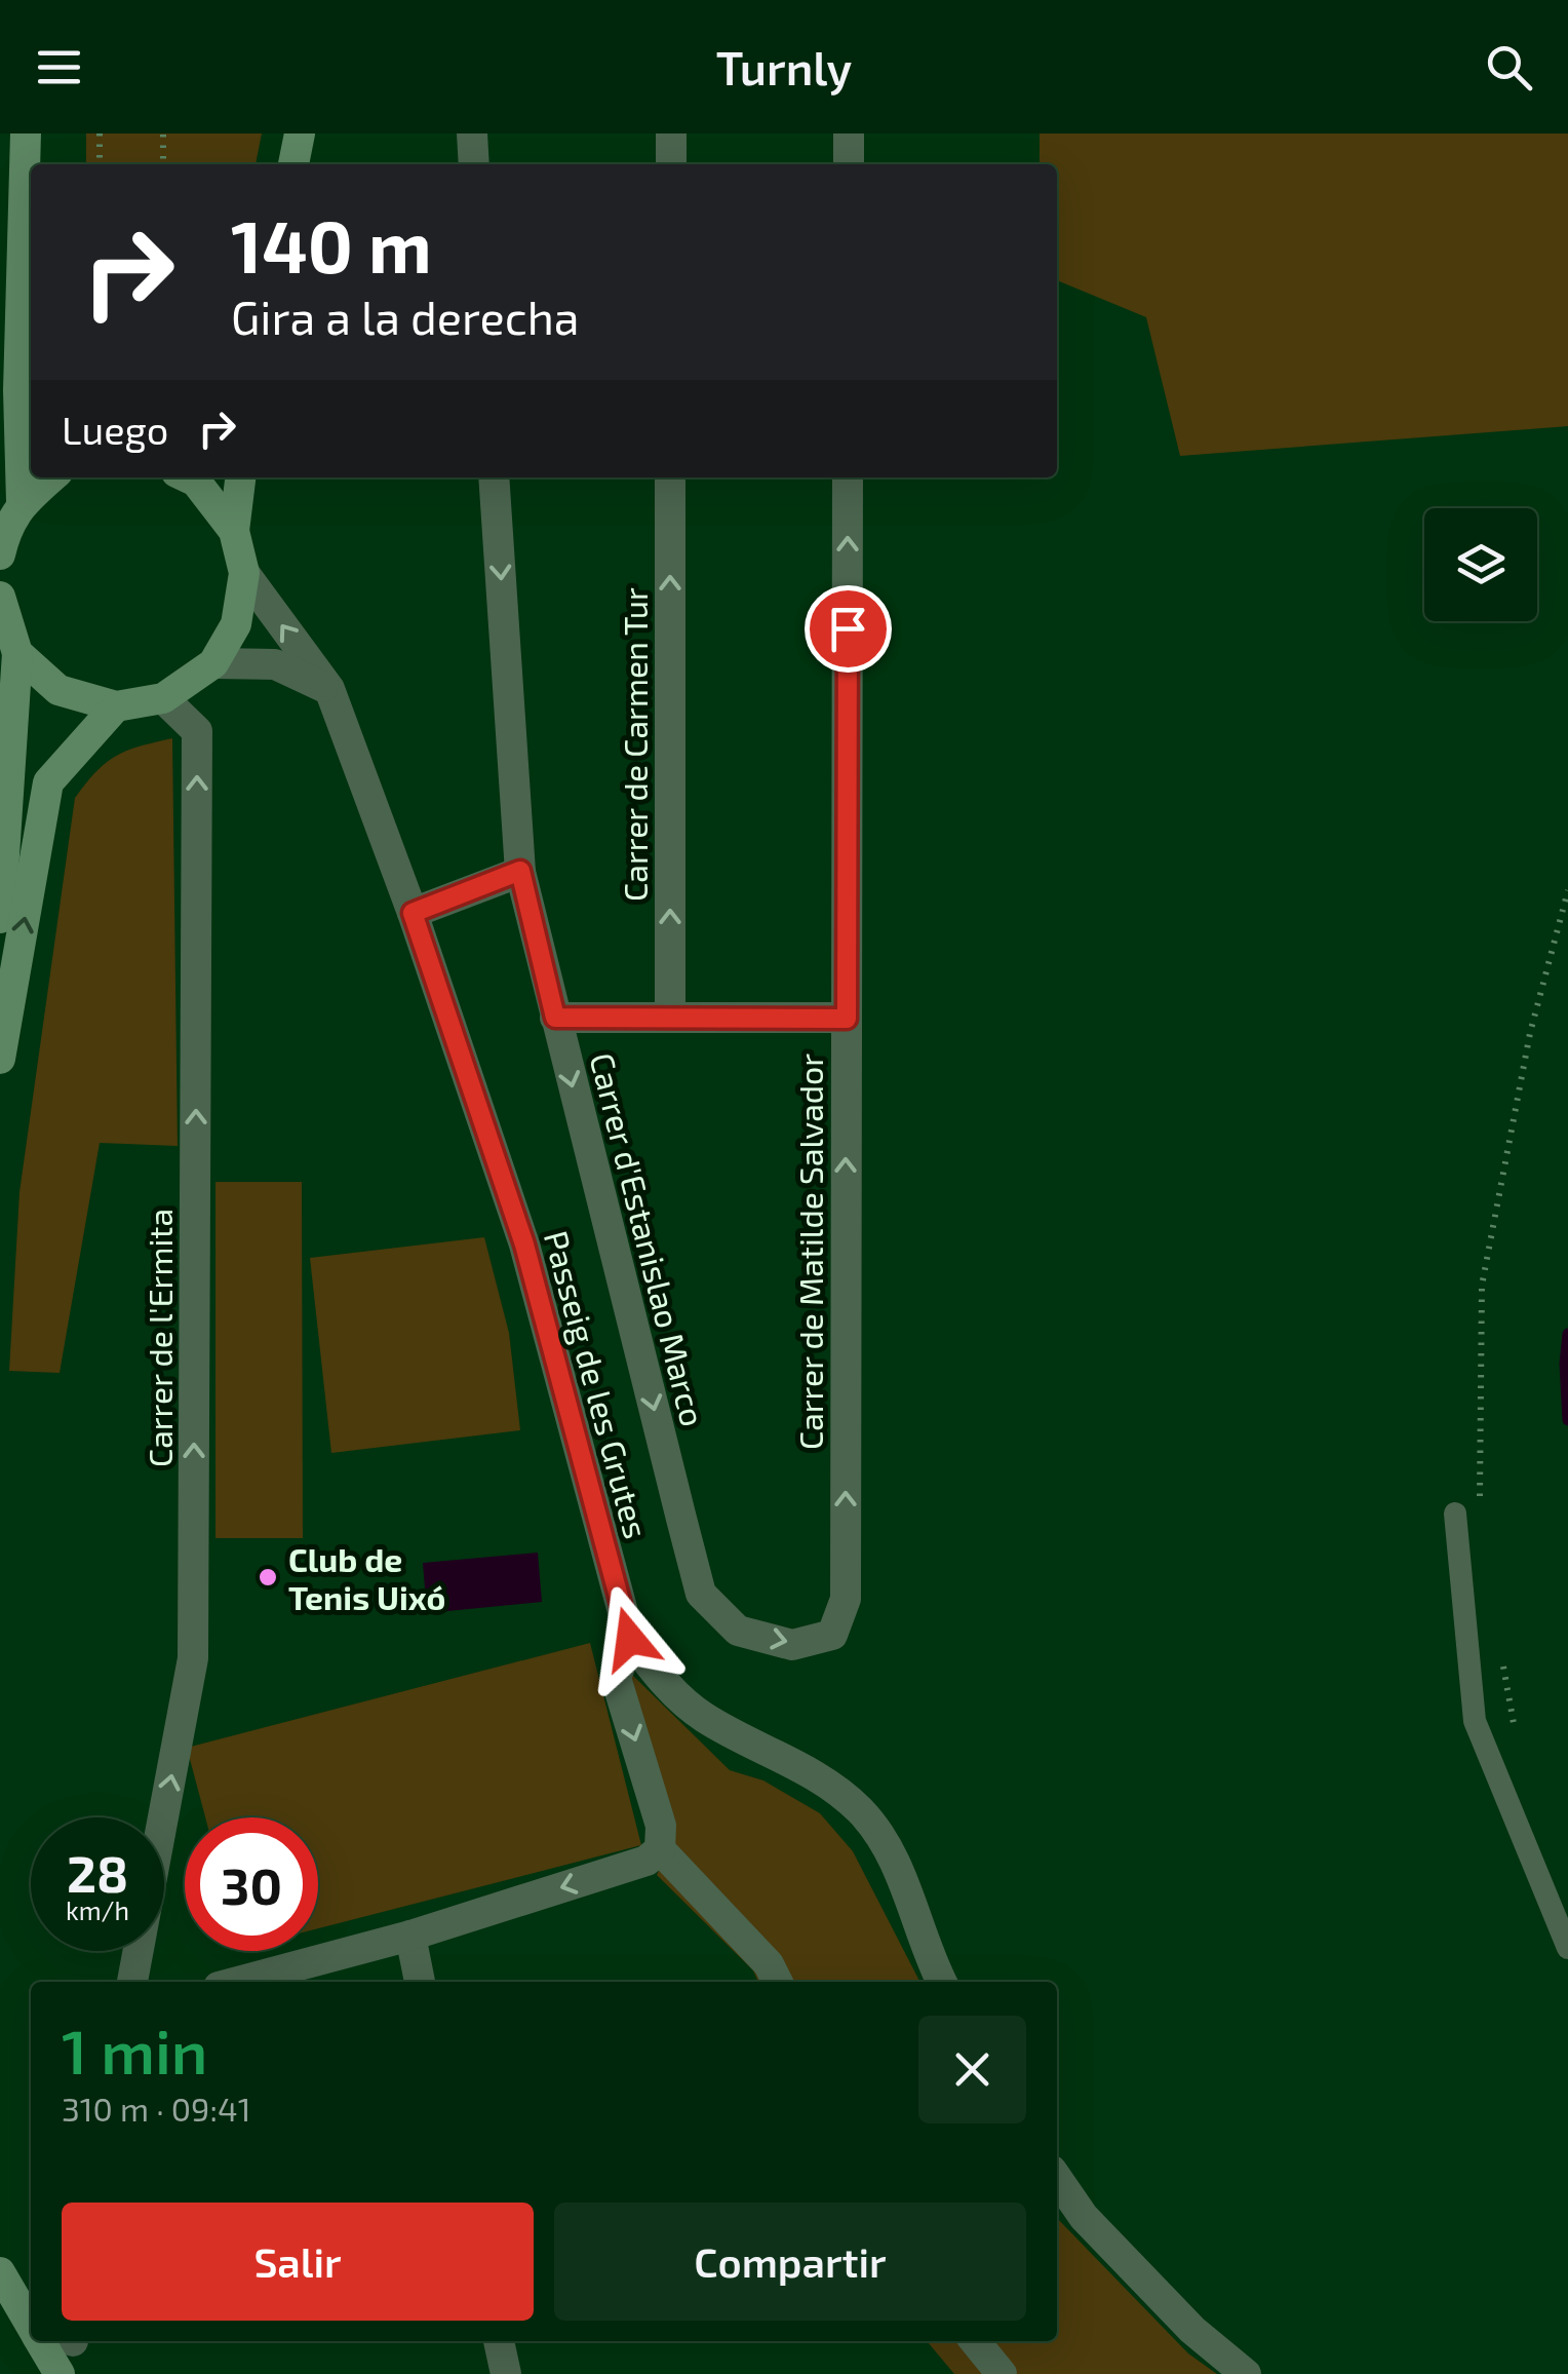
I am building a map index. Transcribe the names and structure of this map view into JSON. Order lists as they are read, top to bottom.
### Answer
{
  "streets": {
    "street": [
      "Carrer de Carmen Tur",
      "Carrer d'Estanislao Marco",
      "Carrer de Matilde Salvador",
      "Carrer de l'Ermita",
      "Passeig de les Grutes"
    ]
  },
  "crossings": [
    ["Carrer d'Estanislao Marco", "Carrer de Matilde Salvador"]
  ],
  "one_way": [
    "Carrer de Carmen Tur",
    "Carrer d'Estanislao Marco",
    "Carrer de Matilde Salvador",
    "Carrer de l'Ermita"
  ],
  "places": ["Club de Tenis Uixó"],
  "page": {
    "header": "Turnly",
    "turn": ["140 m", "Gira a la derecha"],
    "then": "Luego",
    "speed": "28 km/h",
    "limit": "30",
    "heading": ["1 min", "310 m · 09:41"],
    "buttons": ["Salir", "Compartir"]
  }
}
